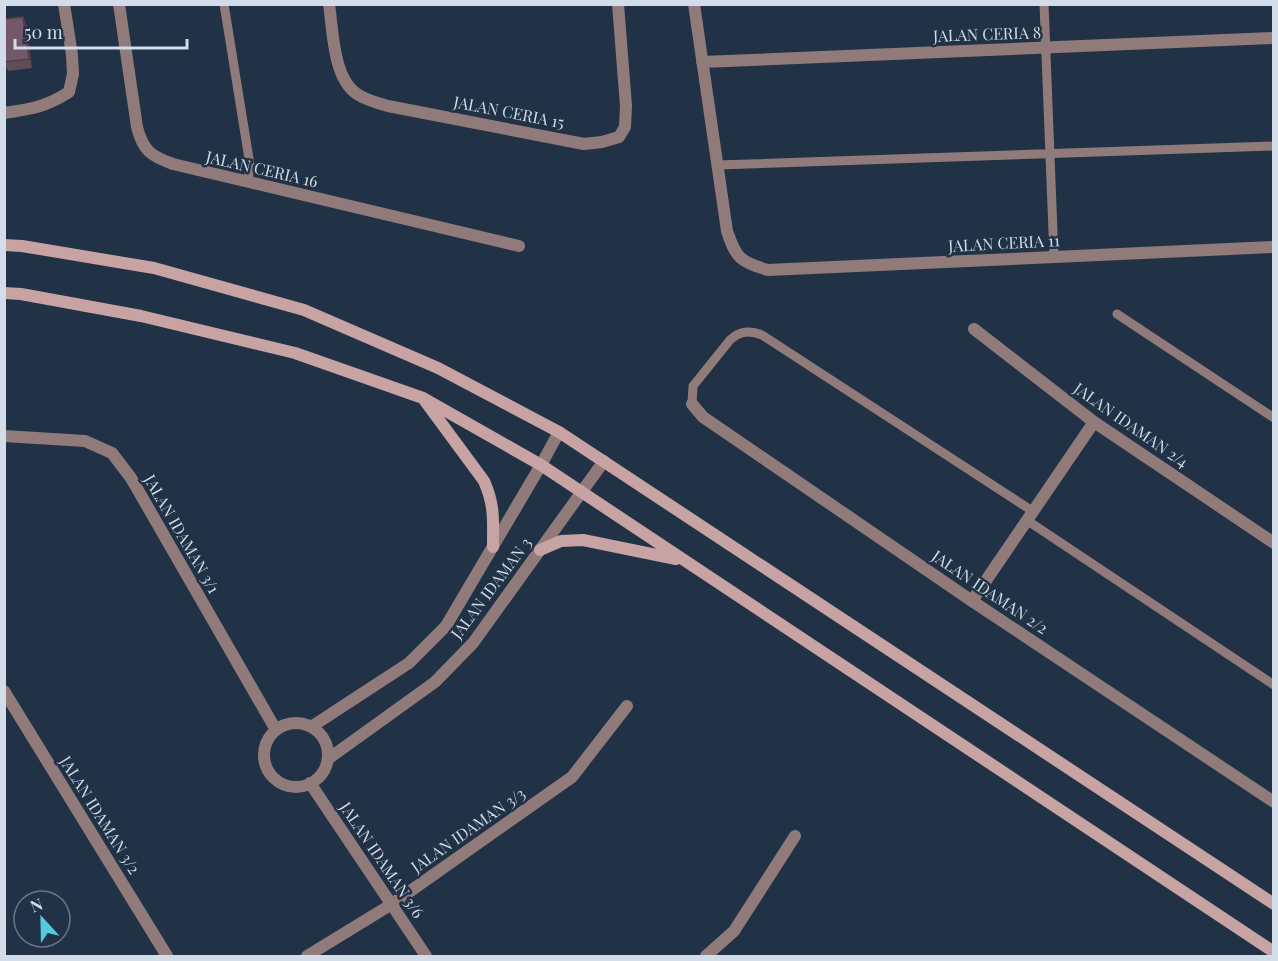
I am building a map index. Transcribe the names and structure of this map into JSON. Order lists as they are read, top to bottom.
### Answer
{
  "streets": {
    "street": [
      "JALAN CERIA 8",
      "JALAN CERIA 15",
      "JALAN CERIA 16",
      "JALAN CERIA 11",
      "JALAN IDAMAN 2/4",
      "JALAN IDAMAN 3/1",
      "JALAN IDAMAN 3",
      "JALAN IDAMAN 2/2",
      "JALAN IDAMAN 3/2",
      "JALAN IDAMAN 3/3",
      "JALAN IDAMAN 3/6"
    ]
  },
  "crossings": [
    ["JALAN IDAMAN 3/1", "JALAN IDAMAN 3"],
    ["JALAN IDAMAN 3/1", "JALAN IDAMAN 3/6"],
    ["JALAN IDAMAN 3", "JALAN IDAMAN 3/6"],
    ["JALAN IDAMAN 3/3", "JALAN IDAMAN 3/6"]
  ],
  "scale_bar": "50 m",
  "north": "top"
}
